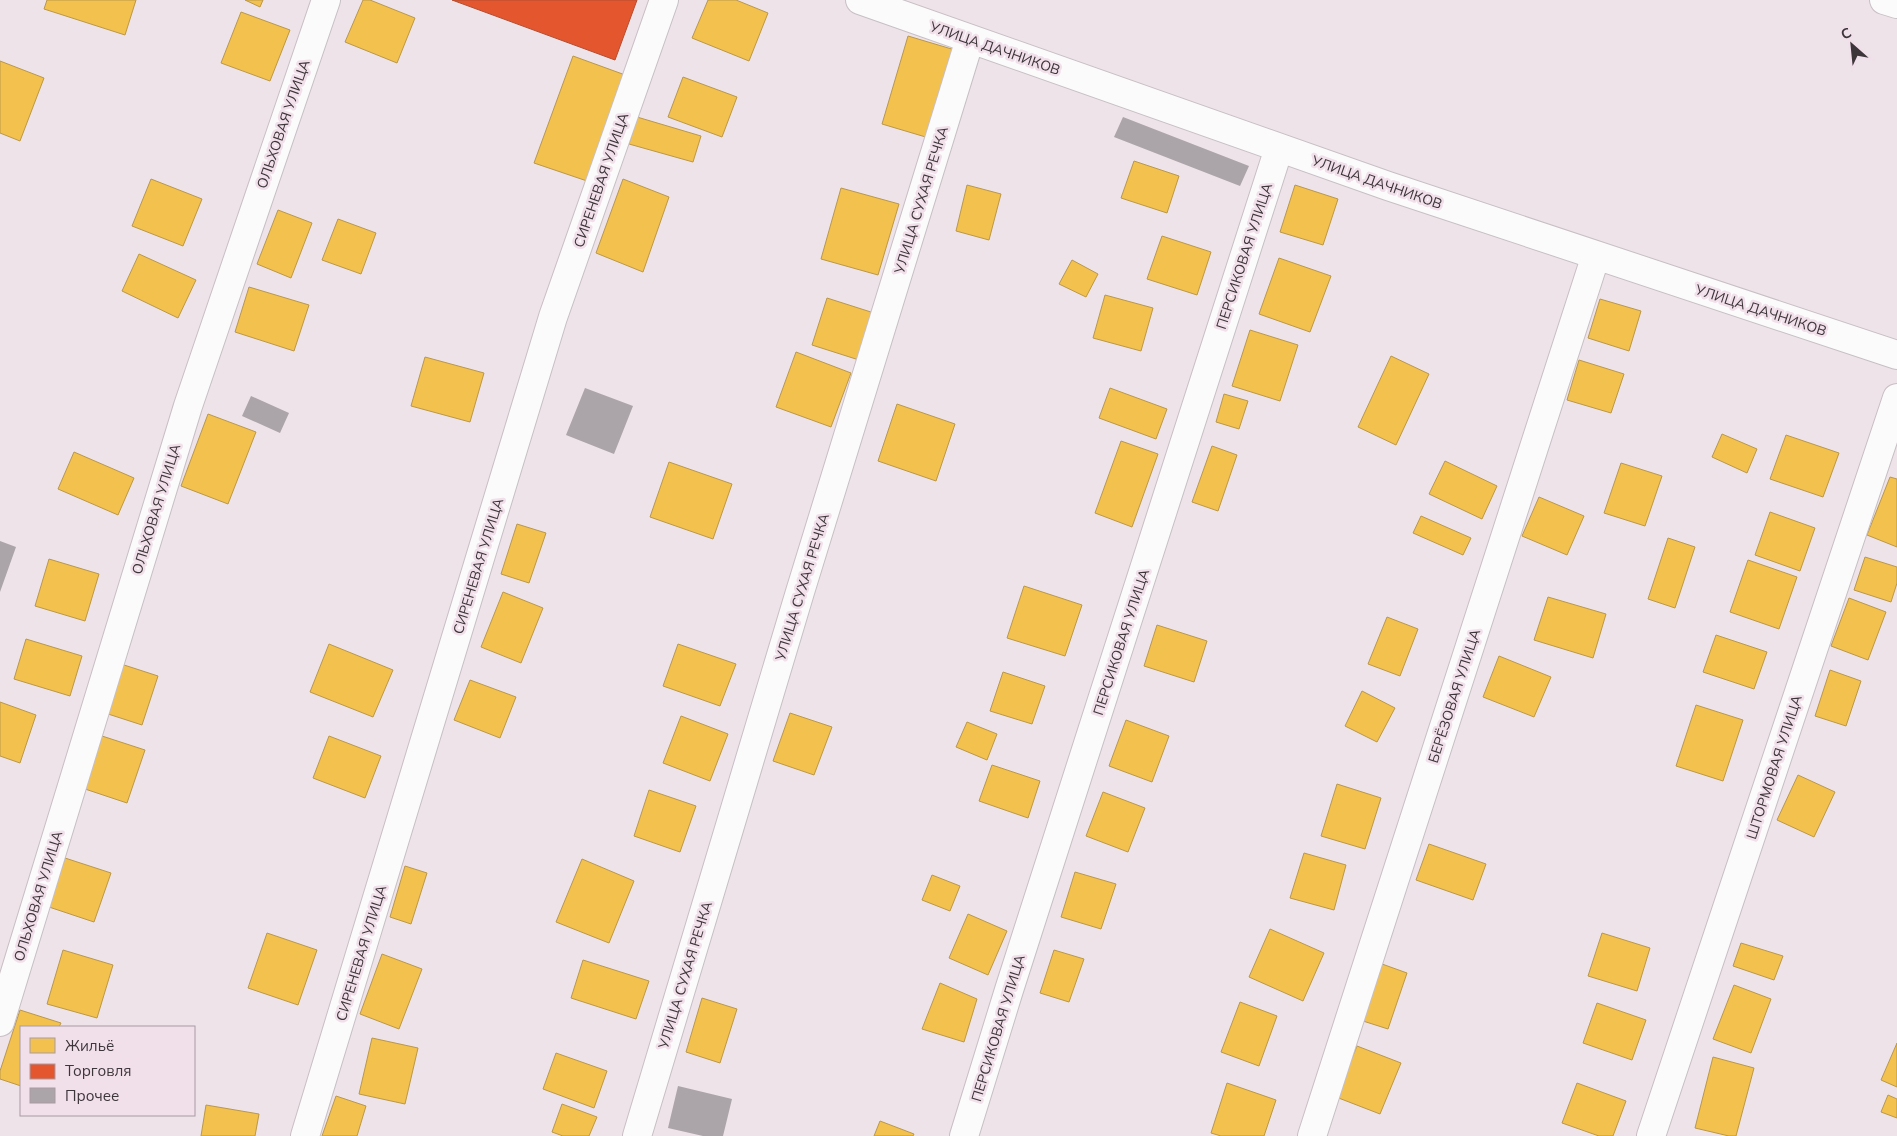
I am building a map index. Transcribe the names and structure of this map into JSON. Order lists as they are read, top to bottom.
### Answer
{
  "streets": {
    "street": [
      "УЛИЦА ДАЧНИКОВ",
      "ОЛЬХОВАЯ УЛИЦА",
      "СИРЕНЕВАЯ УЛИЦА",
      "УЛИЦА СУХАЯ РЕЧКА",
      "ПЕРСИКОВАЯ УЛИЦА",
      "БЕРЁЗОВАЯ УЛИЦА",
      "ШТОРМОВАЯ УЛИЦА"
    ]
  },
  "crossings": [
    ["УЛИЦА ДАЧНИКОВ", "УЛИЦА СУХАЯ РЕЧКА"],
    ["УЛИЦА ДАЧНИКОВ", "ПЕРСИКОВАЯ УЛИЦА"],
    ["УЛИЦА ДАЧНИКОВ", "БЕРЁЗОВАЯ УЛИЦА"]
  ],
  "legend": ["Жильё", "Торговля", "Прочее"],
  "north": "top left"
}
